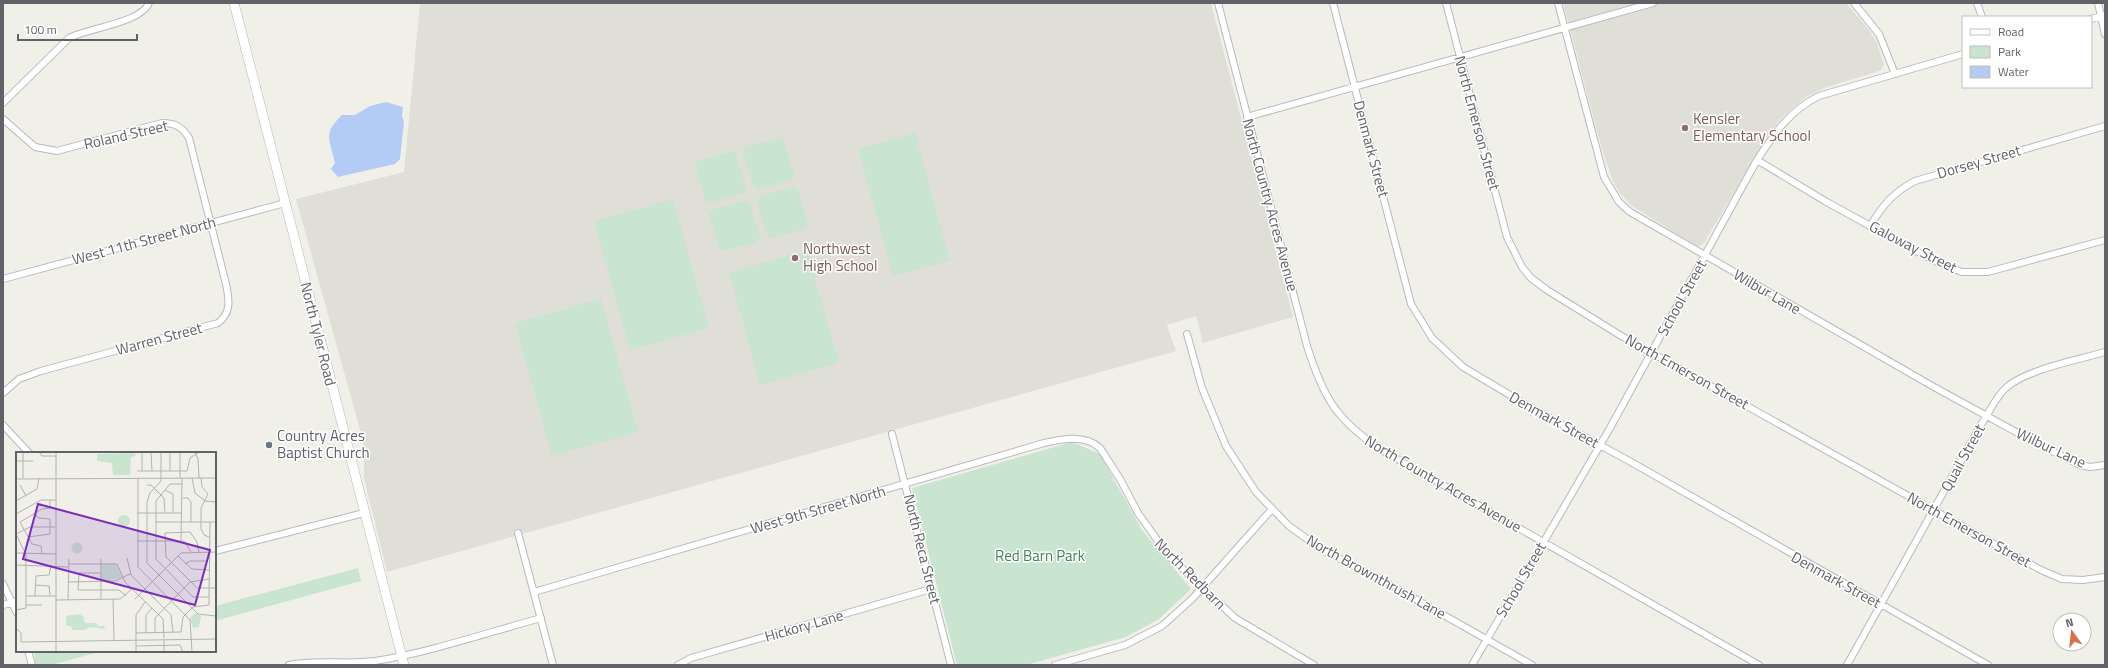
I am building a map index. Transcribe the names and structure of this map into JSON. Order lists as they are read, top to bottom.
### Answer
{
  "streets": {
    "main road": ["North Tyler Road"],
    "street": [
      "North Emerson Street",
      "Roland Street",
      "Denmark Street",
      "Dorsey Street",
      "North Country Acres Avenue",
      "West 11th Street North",
      "Galoway Street",
      "Wilbur Lane",
      "School Street",
      "Warren Street",
      "Quail Street",
      "West 9th Street North",
      "North Reca Street",
      "North Redbarn",
      "North Brownthrush Lane",
      "Hickory Lane"
    ]
  },
  "crossings": [
    ["North Emerson Street", "School Street"],
    ["North Emerson Street", "Quail Street"],
    ["Roland Street", "West 11th Street North"],
    ["Roland Street", "Warren Street"],
    ["Denmark Street", "School Street"],
    ["Denmark Street", "Quail Street"],
    ["Dorsey Street", "Galoway Street"],
    ["North Country Acres Avenue", "School Street"],
    ["West 11th Street North", "North Tyler Road"],
    ["West 11th Street North", "Warren Street"],
    ["Galoway Street", "School Street"],
    ["Wilbur Lane", "School Street"],
    ["Wilbur Lane", "Quail Street"],
    ["School Street", "North Brownthrush Lane"],
    ["West 9th Street North", "North Reca Street"],
    ["West 9th Street North", "North Redbarn"],
    ["North Reca Street", "Hickory Lane"]
  ],
  "parks": ["Red Barn Park"],
  "places": ["Kensler Elementary School", "Northwest High School", "Country Acres Baptist Church"],
  "legend": ["Road", "Park", "Water"],
  "scale_bar": "100 m",
  "north": "top"
}
